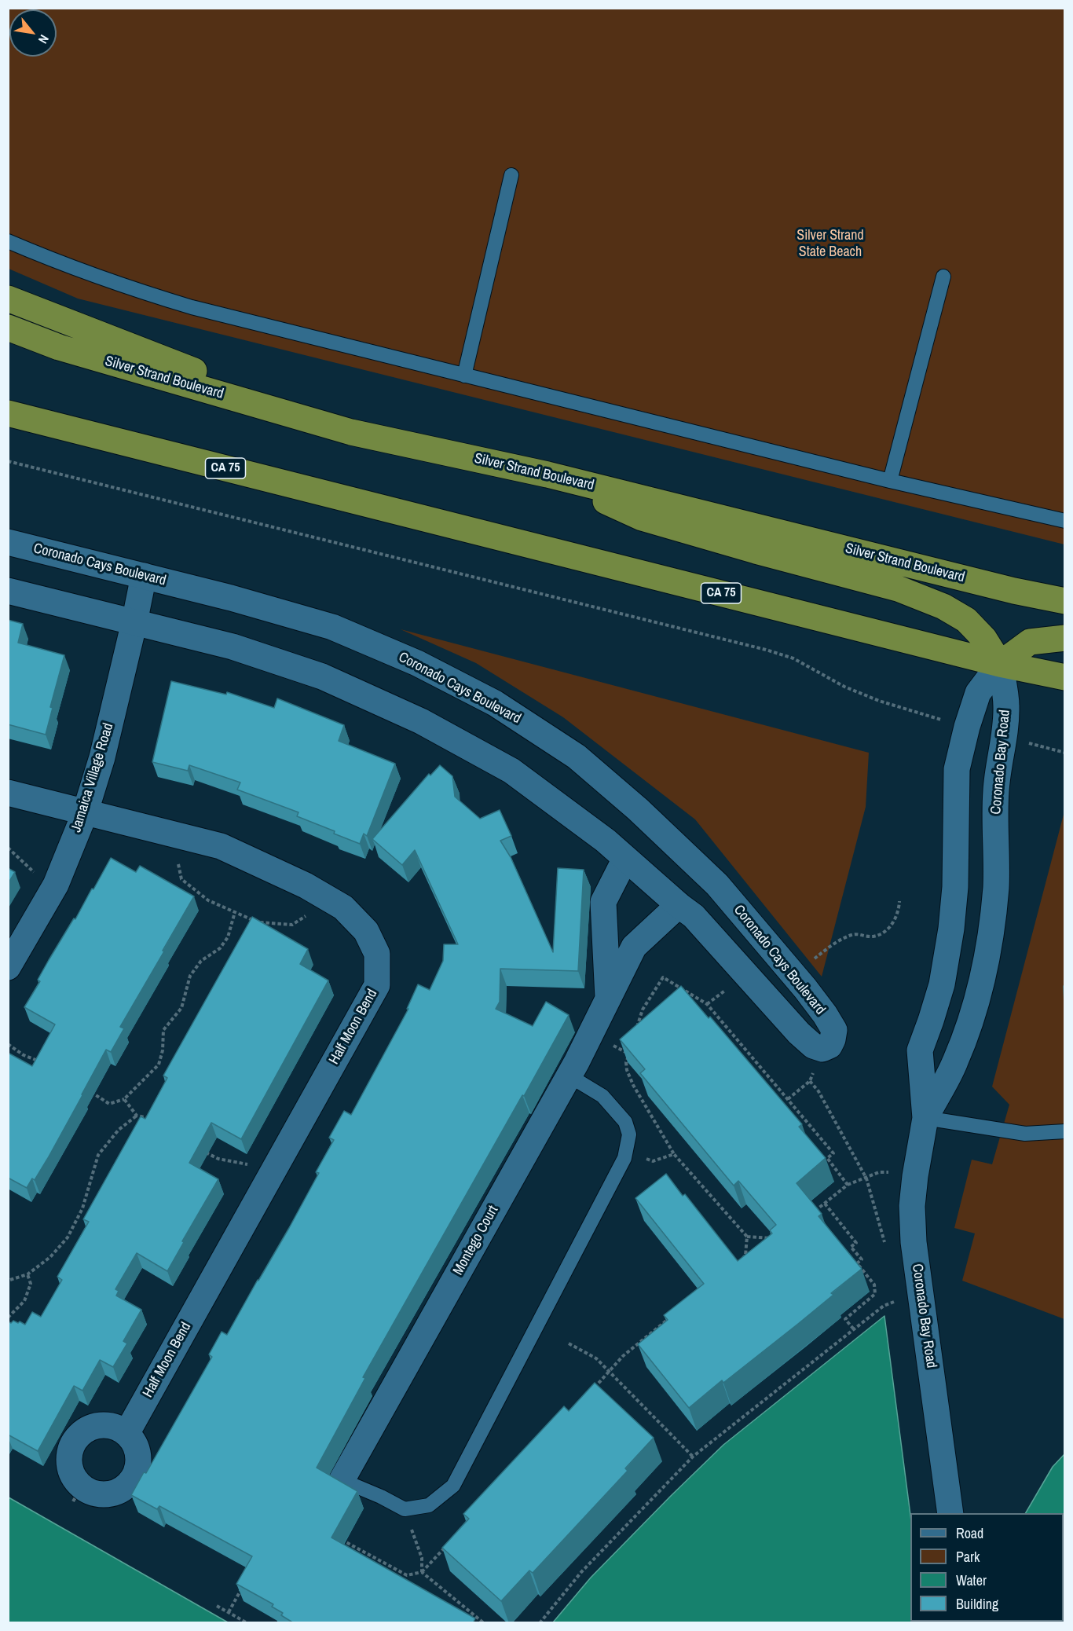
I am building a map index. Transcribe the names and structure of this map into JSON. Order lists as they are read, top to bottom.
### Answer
{
  "streets": {
    "highway": ["Silver Strand Boulevard", "CA 75"],
    "street": [
      "Coronado Cays Boulevard",
      "Coronado Bay Road",
      "Jamaica Village Road",
      "Half Moon Bend",
      "Montego Court"
    ]
  },
  "crossings": [
    ["CA 75", "Coronado Bay Road"],
    ["Coronado Cays Boulevard", "Jamaica Village Road"],
    ["Coronado Cays Boulevard", "Montego Court"],
    ["Jamaica Village Road", "Half Moon Bend"]
  ],
  "parks": ["Silver Strand State Beach"],
  "legend": [
    "Road",
    "Park",
    "Water",
    "Building"
  ],
  "north": "bottom right"
}
